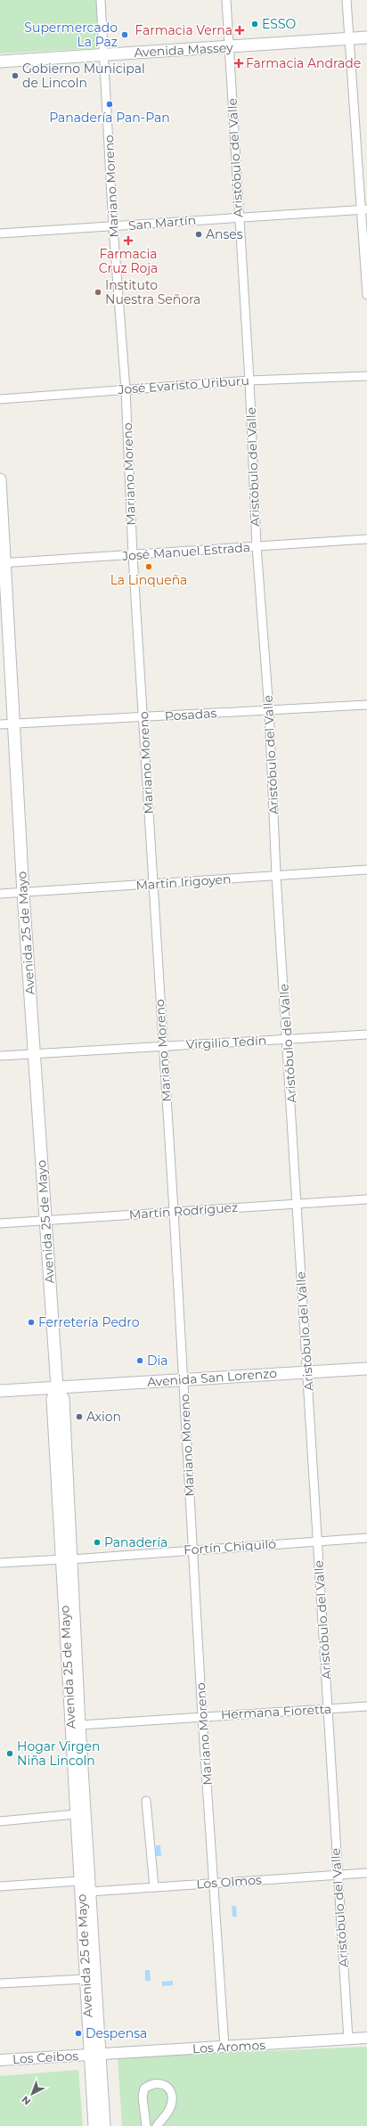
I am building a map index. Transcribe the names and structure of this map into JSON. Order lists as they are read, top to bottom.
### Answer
{
  "streets": {
    "main road": ["Avenida Massey", "Avenida 25 de Mayo", "Avenida San Lorenzo"],
    "street": [
      "Aristóbulo del Valle",
      "Mariano Moreno",
      "San Martín",
      "José Evaristo Uriburu",
      "José Manuel Estrada",
      "Posadas",
      "Martín Irigoyen",
      "Virgilio Tedín",
      "Martín Rodríguez",
      "Fortín Chiquiló",
      "Hermana Fioretta",
      "Los Olmos",
      "Los Aromos",
      "Los Ceibos"
    ]
  },
  "crossings": [
    ["Avenida Massey", "Aristóbulo del Valle"],
    ["Avenida Massey", "Mariano Moreno"],
    ["Aristóbulo del Valle", "San Martín"],
    ["Aristóbulo del Valle", "José Evaristo Uriburu"],
    ["Aristóbulo del Valle", "José Manuel Estrada"],
    ["Aristóbulo del Valle", "Posadas"],
    ["Aristóbulo del Valle", "Martín Irigoyen"],
    ["Aristóbulo del Valle", "Virgilio Tedín"],
    ["Aristóbulo del Valle", "Martín Rodríguez"],
    ["Aristóbulo del Valle", "Avenida San Lorenzo"],
    ["Aristóbulo del Valle", "Fortín Chiquiló"],
    ["Aristóbulo del Valle", "Hermana Fioretta"],
    ["Aristóbulo del Valle", "Los Olmos"],
    ["Aristóbulo del Valle", "Los Aromos"],
    ["Mariano Moreno", "San Martín"],
    ["Mariano Moreno", "José Evaristo Uriburu"],
    ["Mariano Moreno", "José Manuel Estrada"],
    ["Mariano Moreno", "Posadas"],
    ["Mariano Moreno", "Martín Irigoyen"],
    ["Mariano Moreno", "Virgilio Tedín"],
    ["Mariano Moreno", "Martín Rodríguez"],
    ["Mariano Moreno", "Avenida San Lorenzo"],
    ["Mariano Moreno", "Fortín Chiquiló"],
    ["Mariano Moreno", "Hermana Fioretta"],
    ["Mariano Moreno", "Los Olmos"],
    ["Mariano Moreno", "Los Aromos"],
    ["José Manuel Estrada", "Avenida 25 de Mayo"],
    ["Posadas", "Avenida 25 de Mayo"],
    ["Martín Irigoyen", "Avenida 25 de Mayo"],
    ["Avenida 25 de Mayo", "Virgilio Tedín"],
    ["Avenida 25 de Mayo", "Martín Rodríguez"],
    ["Avenida 25 de Mayo", "Avenida San Lorenzo"],
    ["Avenida 25 de Mayo", "Fortín Chiquiló"],
    ["Avenida 25 de Mayo", "Hermana Fioretta"],
    ["Avenida 25 de Mayo", "Los Olmos"],
    ["Avenida 25 de Mayo", "Los Aromos"],
    ["Avenida 25 de Mayo", "Los Ceibos"],
    ["Los Aromos", "Los Ceibos"]
  ],
  "places": {
    "other": [
      "ESSO",
      "Supermercado La Paz",
      "Gobierno Municipal de Lincoln",
      "Panadería Pan-Pan",
      "Anses",
      "Instituto Nuestra Señora",
      "La Linqueña",
      "Ferretería Pedro",
      "Dia",
      "Axion",
      "Panadería",
      "Hogar Virgen Niña Lincoln",
      "Despensa"
    ],
    "health": ["Farmacia Verna", "Farmacia Andrade", "Farmacia Cruz Roja"]
  },
  "north": "bottom left"
}
